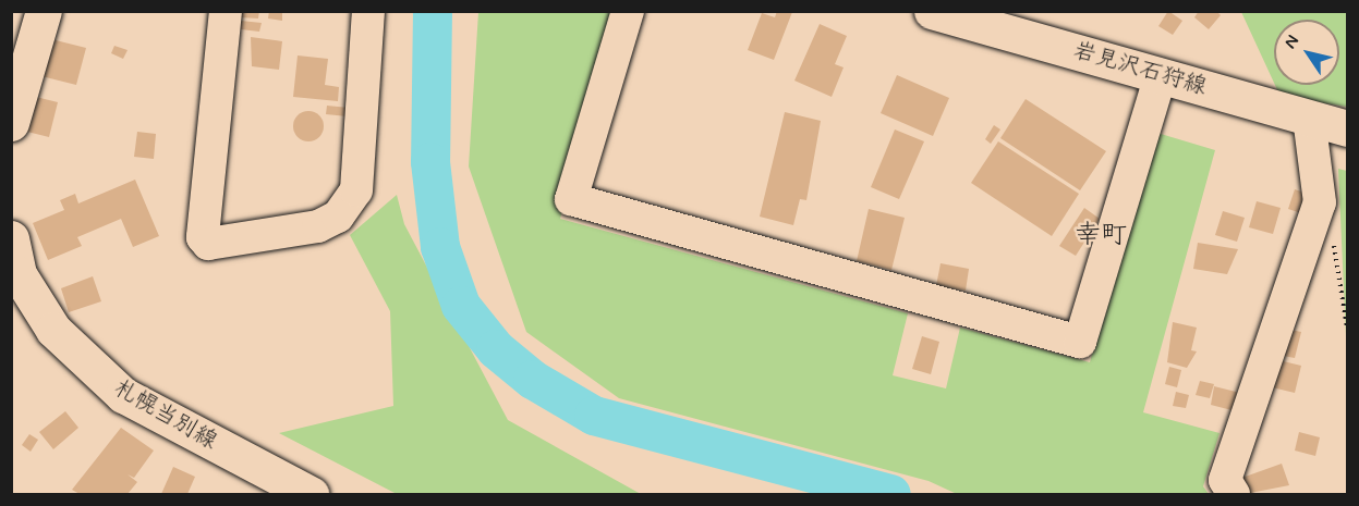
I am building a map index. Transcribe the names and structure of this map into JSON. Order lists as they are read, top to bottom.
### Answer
{
  "streets": {
    "main road": ["岩見沢石狩線", "札幌当別線"]
  },
  "districts": ["幸町"],
  "north": "top left"
}
